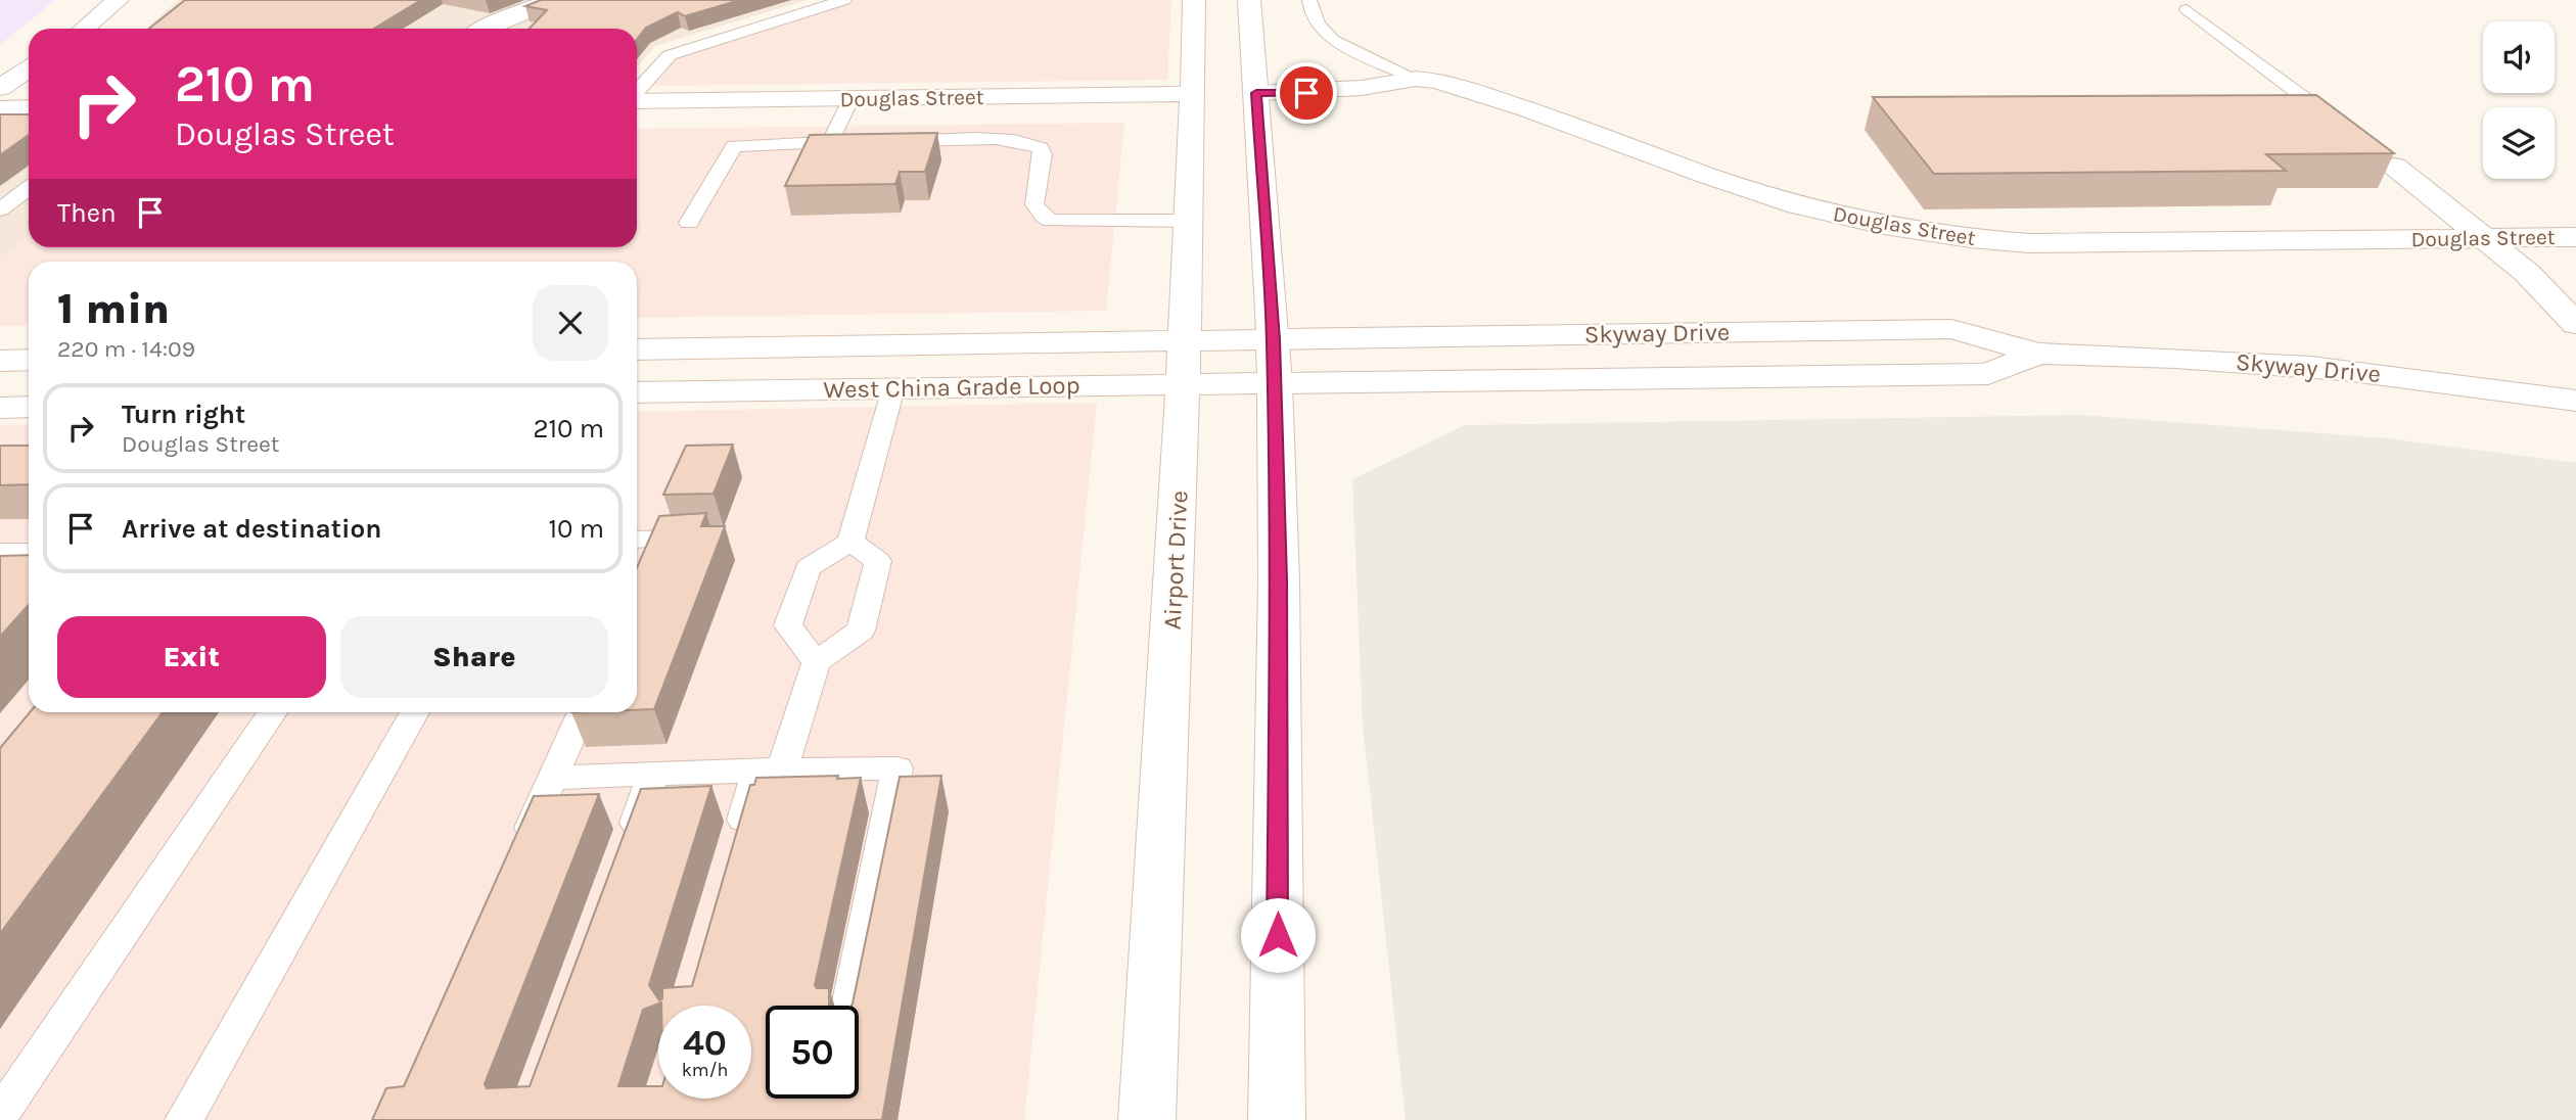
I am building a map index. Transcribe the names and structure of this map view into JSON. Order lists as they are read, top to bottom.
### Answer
{
  "streets": {
    "street": [
      "Douglas Street",
      "Skyway Drive",
      "West China Grade Loop",
      "Airport Drive"
    ]
  },
  "crossings": [
    ["Douglas Street", "Airport Drive"],
    ["Skyway Drive", "West China Grade Loop"],
    ["West China Grade Loop", "Airport Drive"]
  ],
  "page": {
    "turn": ["210 m", "Douglas Street"],
    "then": "Then",
    "heading": ["1 min", "220 m · 14:09"],
    "list": [
      {
        "name": "Turn right",
        "note": "Douglas Street",
        "value": "210 m"
      },
      {
        "name": "Arrive at destination",
        "value": "10 m"
      }
    ],
    "buttons": ["Exit", "Share"],
    "speed": "40 km/h",
    "limit": "50"
  }
}
